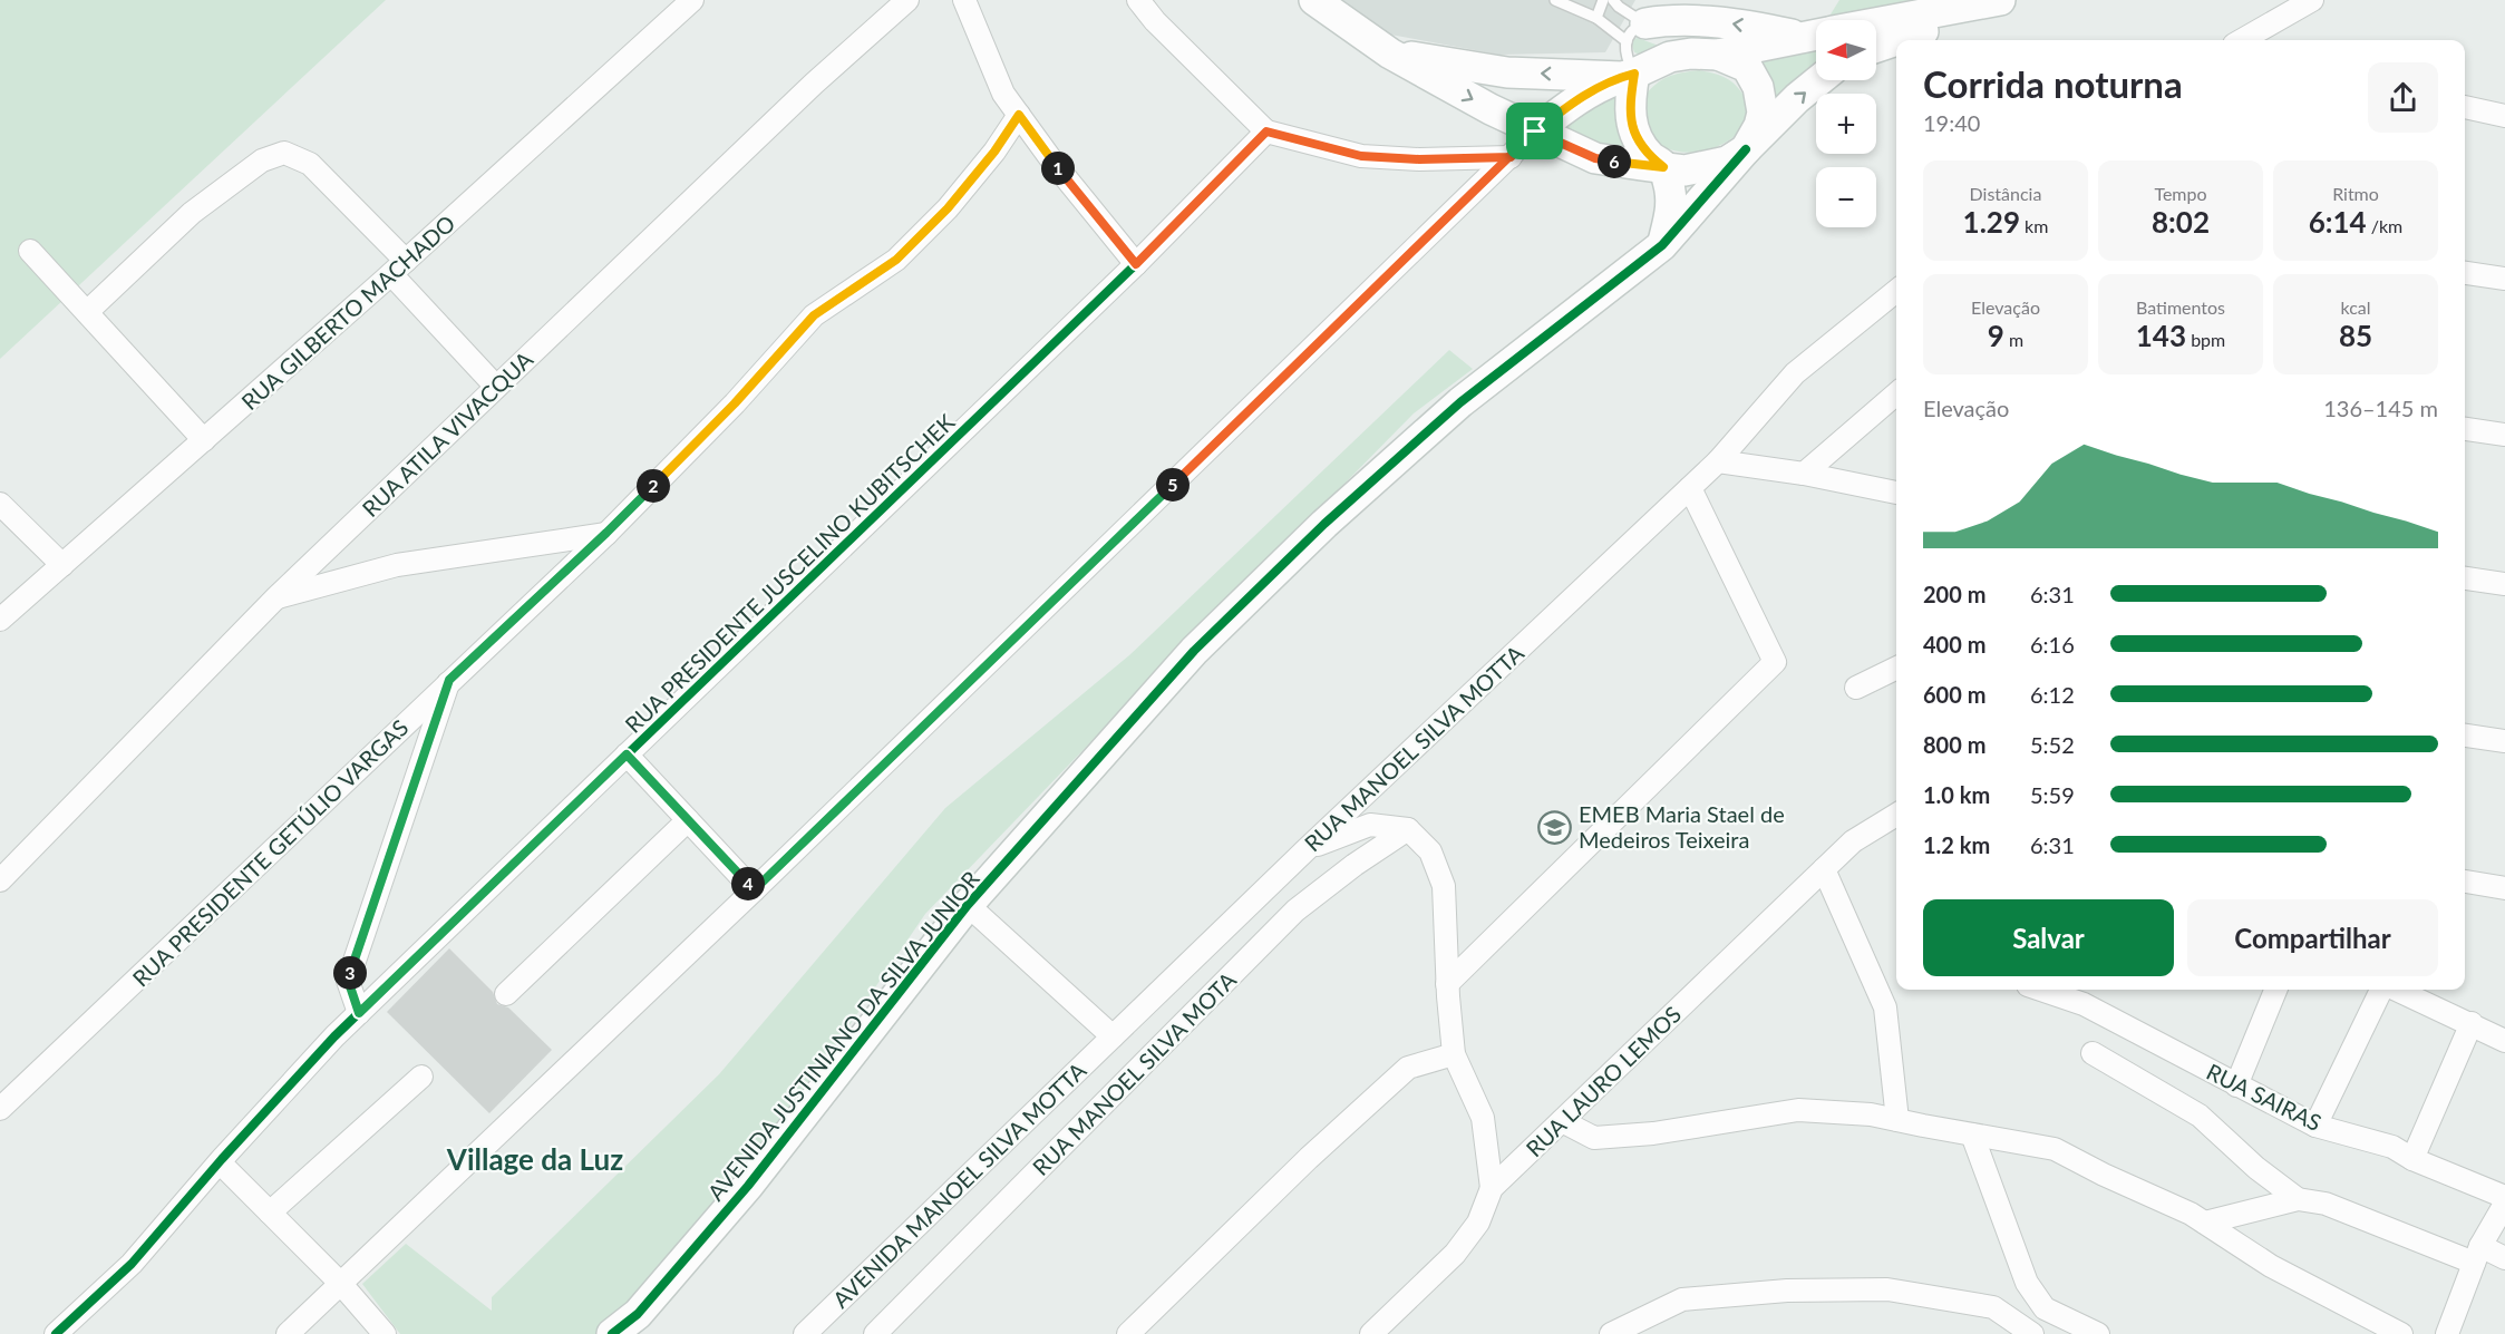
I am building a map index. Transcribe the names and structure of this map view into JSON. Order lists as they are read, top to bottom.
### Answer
{
  "streets": {
    "main road": ["AVENIDA JUSTINIANO DA SILVA JUNIOR"],
    "street": [
      "RUA GILBERTO MACHADO",
      "RUA ATILA VIVACQUA",
      "RUA PRESIDENTE JUSCELINO KUBITSCHEK",
      "RUA MANOEL SILVA MOTTA",
      "RUA PRESIDENTE GETÚLIO VARGAS",
      "RUA MANOEL SILVA MOTA",
      "RUA LAURO LEMOS",
      "RUA SAIRAS",
      "AVENIDA MANOEL SILVA MOTTA"
    ]
  },
  "crossings": [
    ["RUA MANOEL SILVA MOTTA", "AVENIDA MANOEL SILVA MOTTA"]
  ],
  "districts": ["Village da Luz"],
  "places": {
    "school or university": ["EMEB Maria Stael de Medeiros Teixeira"]
  },
  "north": "left",
  "page": {
    "map_buttons": ["+", "−"],
    "heading": ["Corrida noturna", "19:40"],
    "pins": [
      "6",
      "1",
      "5",
      "2",
      "4",
      "3"
    ],
    "stats": [
      ["Distância", "1.29 km"],
      ["Tempo", "8:02"],
      ["Ritmo", "6:14 /km"],
      ["Elevação", "9 m"],
      ["Batimentos", "143 bpm"],
      ["kcal", "85"]
    ],
    "chart": ["Elevação", "136–145 m"],
    "list": [
      {
        "name": "200 m",
        "note": "6:31"
      },
      {
        "name": "400 m",
        "note": "6:16"
      },
      {
        "name": "600 m",
        "note": "6:12"
      },
      {
        "name": "800 m",
        "note": "5:52"
      },
      {
        "name": "1.0 km",
        "note": "5:59"
      },
      {
        "name": "1.2 km",
        "note": "6:31"
      }
    ],
    "buttons": ["Salvar", "Compartilhar"]
  }
}
